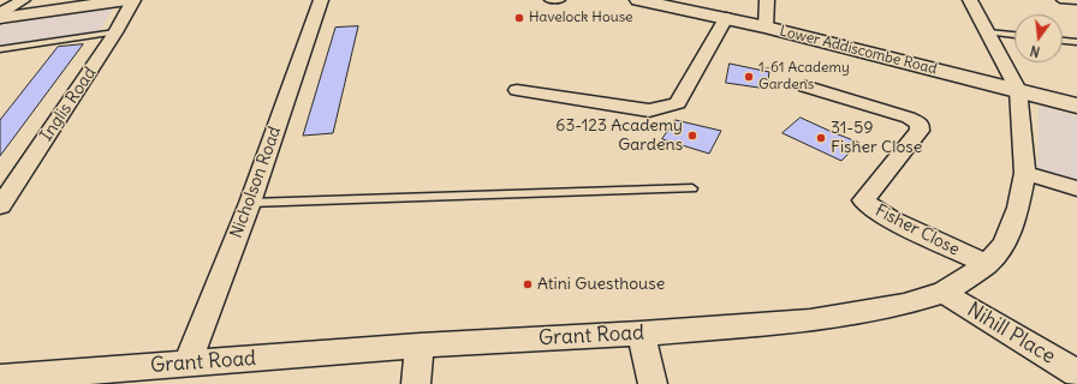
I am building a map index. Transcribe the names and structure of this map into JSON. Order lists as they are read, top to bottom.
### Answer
{
  "streets": {
    "main road": ["Lower Addiscombe Road"],
    "street": [
      "Inglis Road",
      "Nicholson Road",
      "Fisher Close",
      "Nihill Place",
      "Grant Road"
    ]
  },
  "crossings": [
    ["Lower Addiscombe Road", "Grant Road"],
    ["Nicholson Road", "Grant Road"],
    ["Fisher Close", "Grant Road"],
    ["Nihill Place", "Grant Road"]
  ],
  "places": [
    "Havelock House",
    "1-61 Academy Gardens",
    "63-123 Academy Gardens",
    "31-59 Fisher Close",
    "Atini Guesthouse"
  ],
  "north": "bottom"
}
